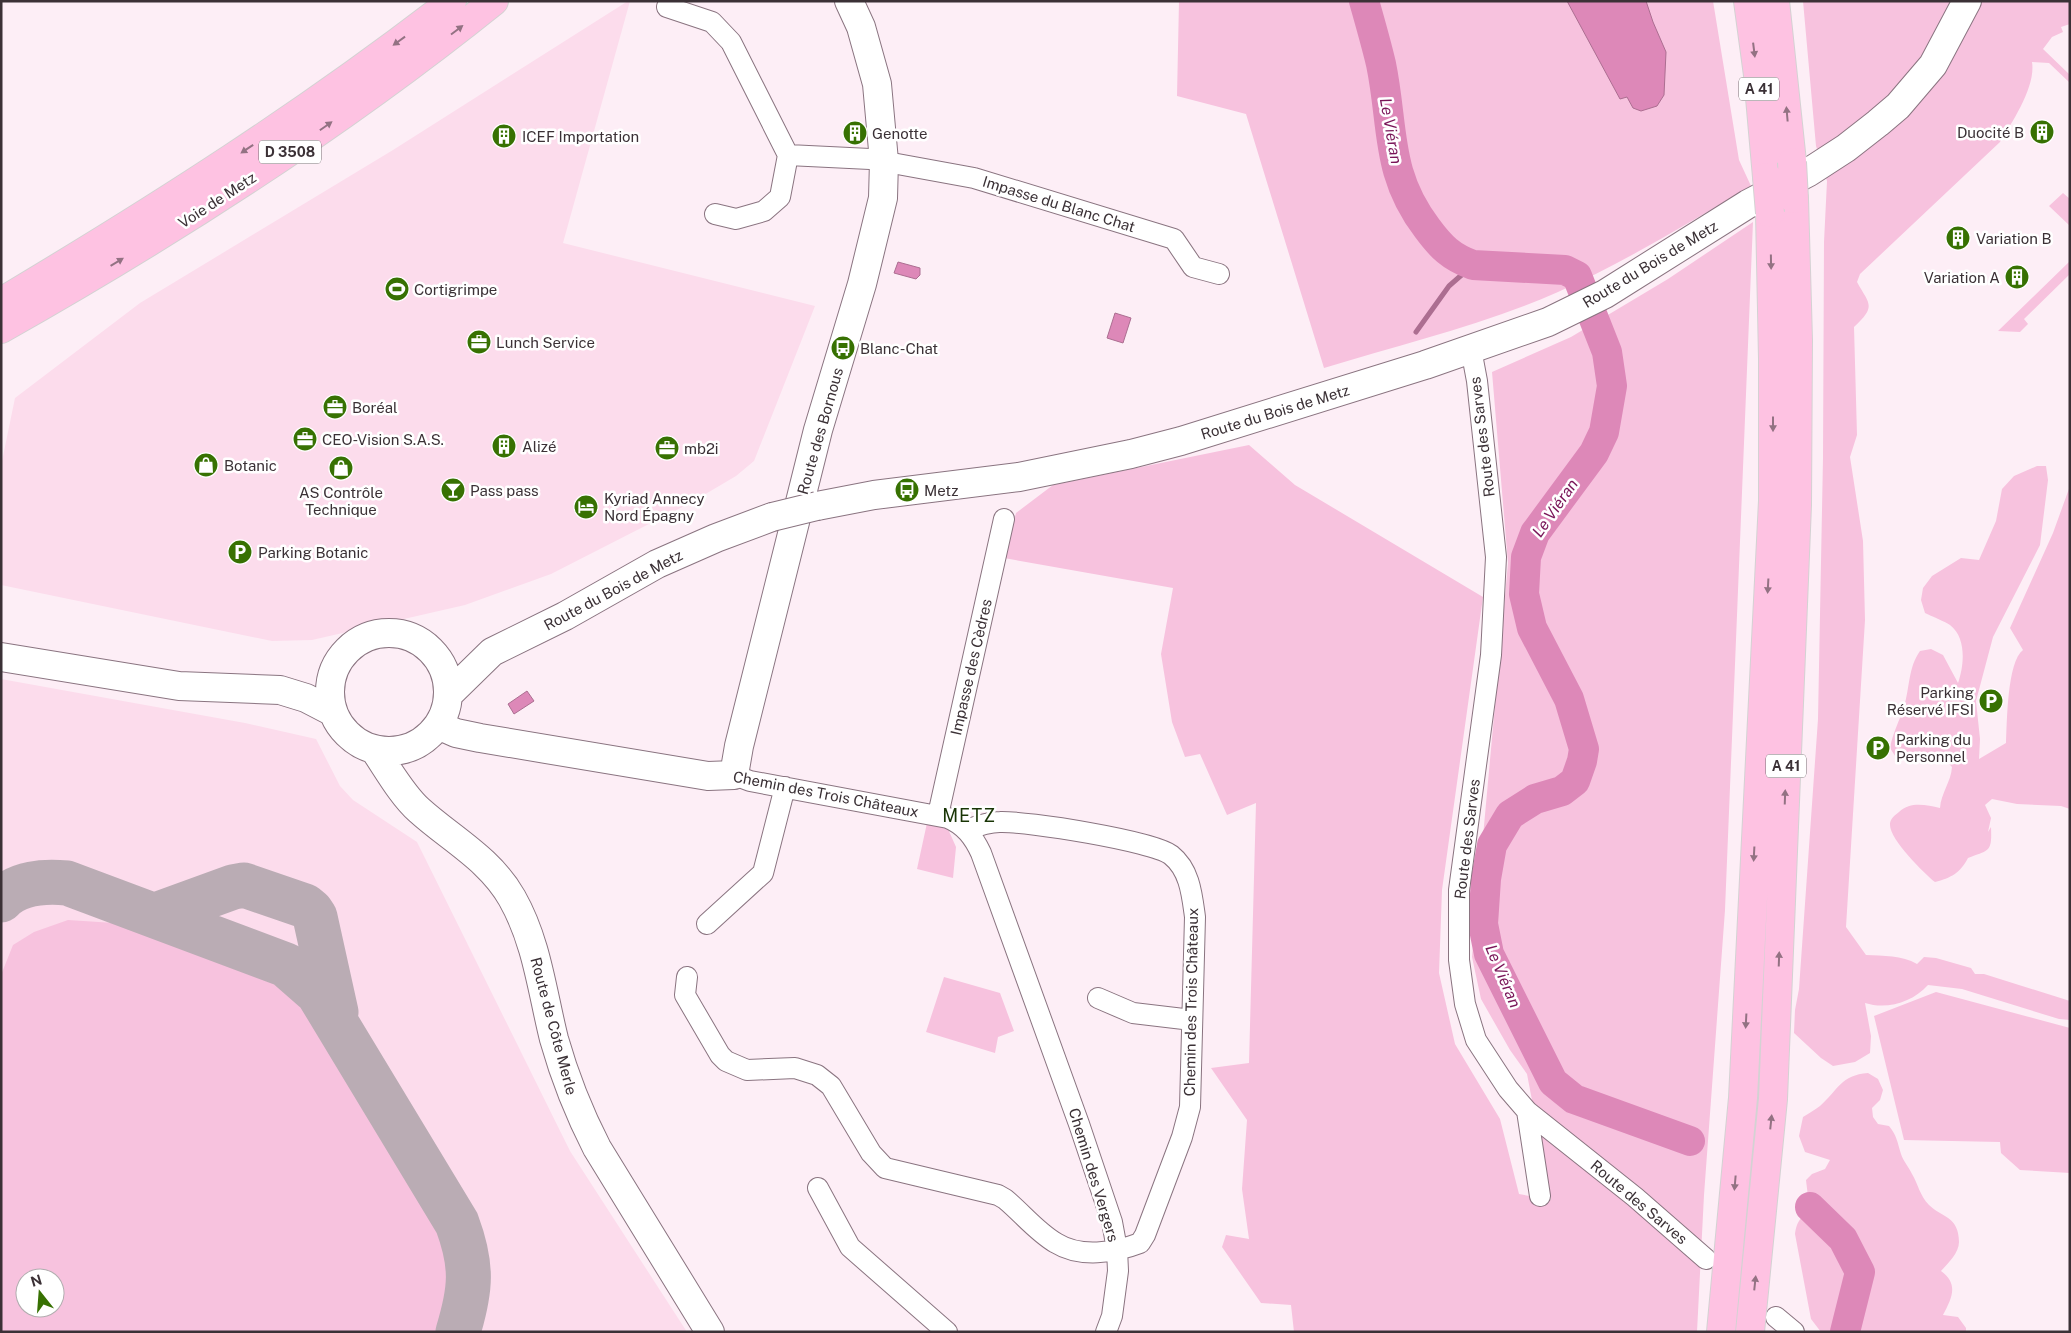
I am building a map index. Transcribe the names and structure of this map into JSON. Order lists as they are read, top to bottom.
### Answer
{
  "streets": {
    "highway": ["A 41", "D 3508", "Voie de Metz"],
    "main road": [
      "Route du Bois de Metz",
      "Route des Bornous",
      "Chemin des Trois Châteaux",
      "Route de Côte Merle"
    ],
    "street": [
      "Impasse du Blanc Chat",
      "Route des Sarves",
      "Impasse des Cèdres",
      "Chemin des Vergers"
    ]
  },
  "crossings": [
    ["Impasse du Blanc Chat", "Route des Bornous"],
    ["Route du Bois de Metz", "Route des Sarves"],
    ["Route du Bois de Metz", "Chemin des Trois Châteaux"],
    ["Route du Bois de Metz", "Route de Côte Merle"],
    ["Route des Bornous", "Chemin des Trois Châteaux"],
    ["Impasse des Cèdres", "Chemin des Trois Châteaux"],
    ["Chemin des Trois Châteaux", "Route de Côte Merle"],
    ["Chemin des Trois Châteaux", "Chemin des Vergers"]
  ],
  "districts": ["METZ"],
  "water": ["Le Viéran"],
  "places": {
    "building": [
      "Duocité B",
      "Genotte",
      "ICEF Importation",
      "Variation B",
      "Variation A",
      "Alizé"
    ],
    "sports": ["Cortigrimpe"],
    "office": [
      "Lunch Service",
      "Boréal",
      "CEO-Vision S.A.S.",
      "mb2i"
    ],
    "bus stop": ["Blanc-Chat", "Metz"],
    "shop": ["Botanic", "AS Contrôle Technique"],
    "bar": ["Pass pass"],
    "hotel": ["Kyriad Annecy Nord Épagny"],
    "parking": ["Parking Botanic", "Parking Réservé IFSI", "Parking du Personnel"]
  },
  "north": "top"
}
